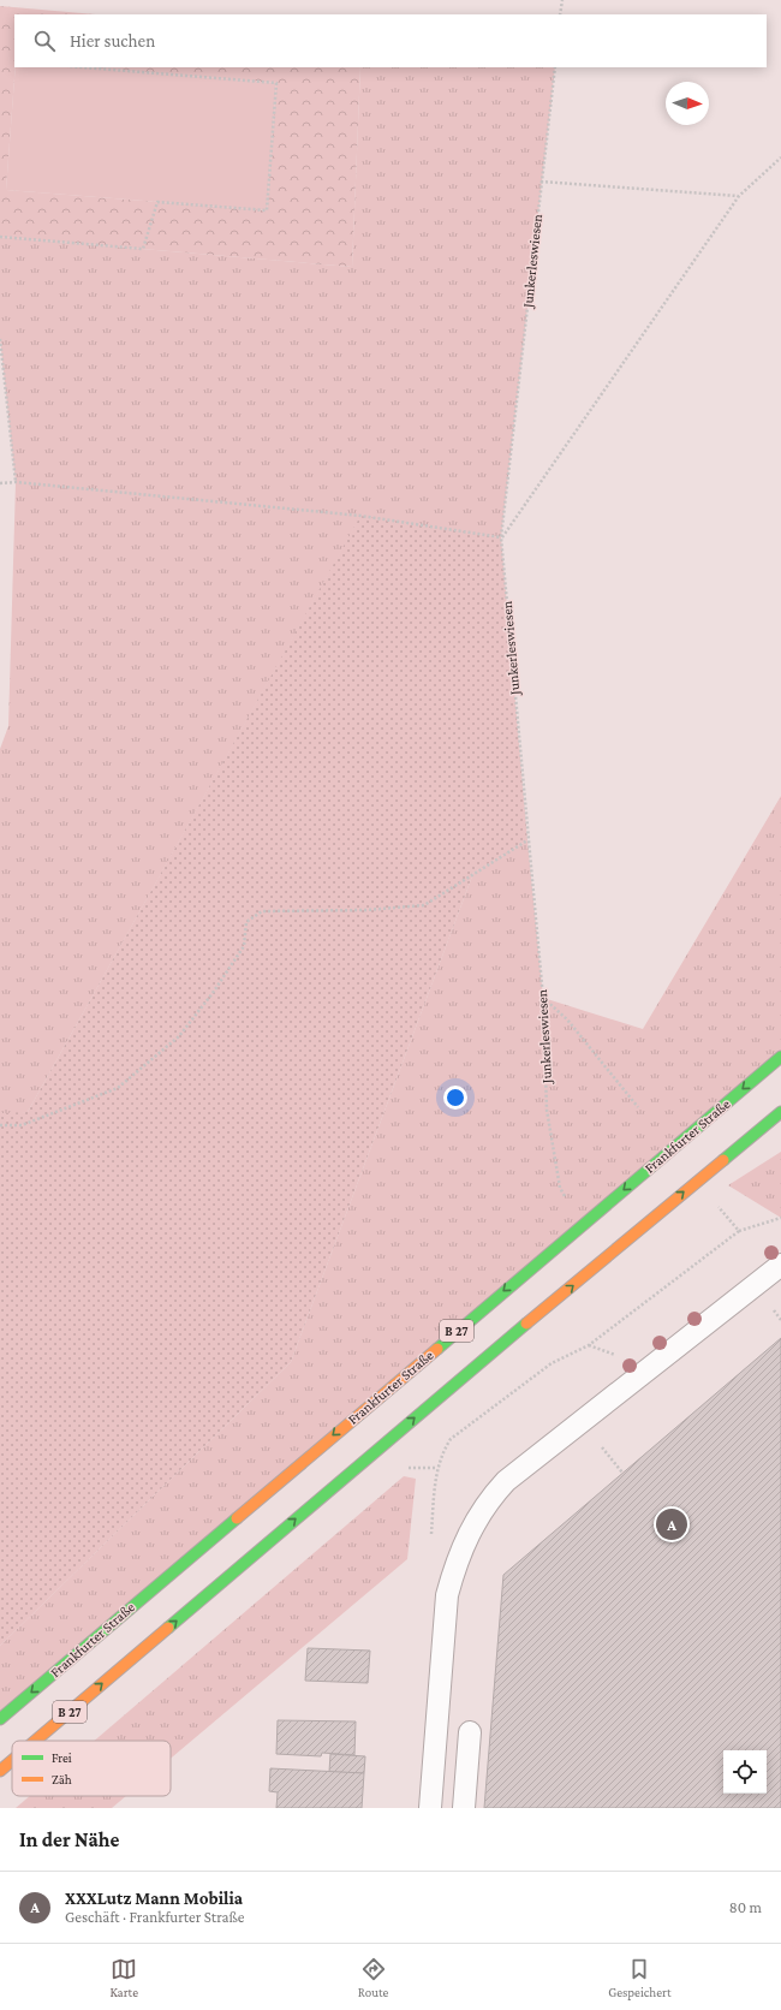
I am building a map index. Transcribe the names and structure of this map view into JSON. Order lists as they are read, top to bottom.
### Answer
{
  "streets": {
    "main road": ["Frankfurter Straße", "B 27"],
    "path": ["Junkerleswiesen"]
  },
  "crossings": [
    ["Junkerleswiesen", "Frankfurter Straße"]
  ],
  "legend": ["Frei", "Zäh"],
  "north": "right",
  "page": {
    "search": "Hier suchen",
    "pins": "A",
    "heading": "In der Nähe",
    "list": [
      {
        "mark": "A",
        "name": "XXXLutz Mann Mobilia",
        "note": "Geschäft · Frankfurter Straße",
        "value": "80 m"
      }
    ],
    "nav": ["Karte", "Route", "Gespeichert"]
  }
}
